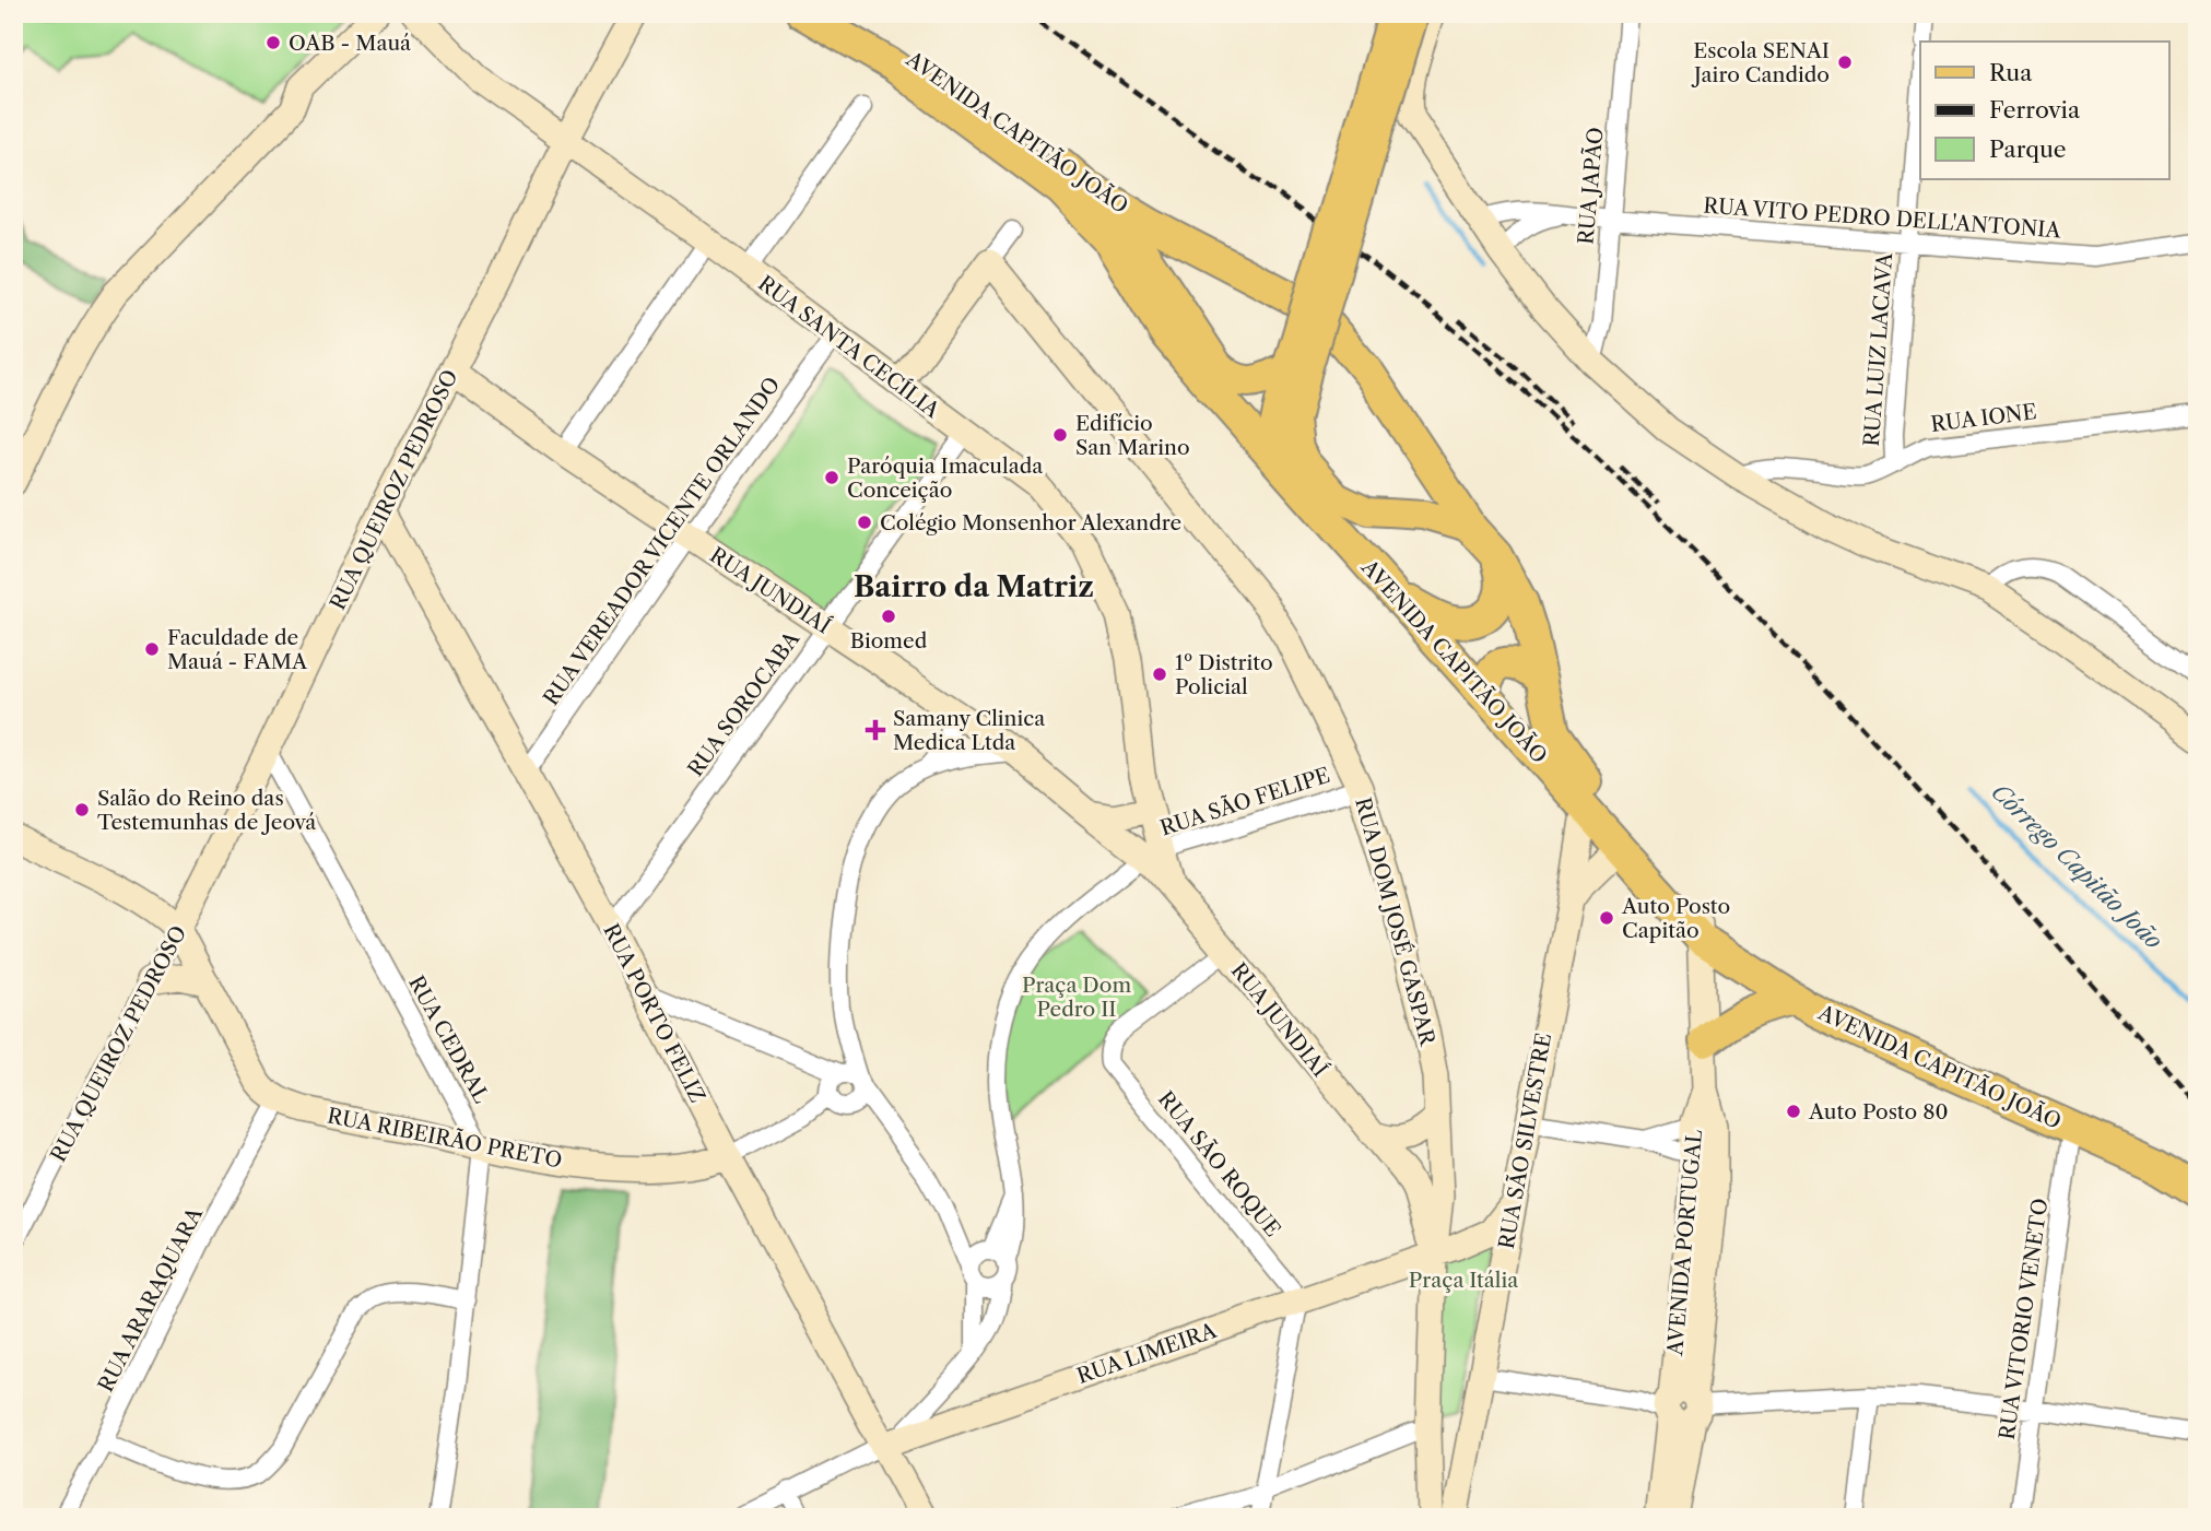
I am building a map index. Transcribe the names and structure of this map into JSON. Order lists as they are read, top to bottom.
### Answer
{
  "streets": {
    "highway": ["AVENIDA CAPITÃO JOÃO"],
    "street": [
      "RUA JAPÃO",
      "RUA VITO PEDRO DELL'ANTONIA",
      "RUA SANTA CECÍLIA",
      "RUA LUIZ LACAVA",
      "RUA IONE",
      "RUA QUEIROZ PEDROSO",
      "RUA VEREADOR VICENTE ORLANDO",
      "RUA JUNDIAÍ",
      "RUA SOROCABA",
      "RUA SÃO FELIPE",
      "RUA DOM JOSÉ GASPAR",
      "RUA PORTO FELIZ",
      "RUA CEDRAL",
      "RUA RIBEIRÃO PRETO",
      "RUA SÃO SILVESTRE",
      "RUA SÃO ROQUE",
      "AVENIDA PORTUGAL",
      "RUA ARARAQUARA",
      "RUA VITORIO VENETO",
      "RUA LIMEIRA"
    ]
  },
  "crossings": [
    ["AVENIDA CAPITÃO JOÃO", "RUA SÃO SILVESTRE"],
    ["AVENIDA CAPITÃO JOÃO", "AVENIDA PORTUGAL"],
    ["AVENIDA CAPITÃO JOÃO", "RUA VITORIO VENETO"],
    ["RUA JAPÃO", "RUA VITO PEDRO DELL'ANTONIA"],
    ["RUA VITO PEDRO DELL'ANTONIA", "RUA LUIZ LACAVA"],
    ["RUA SANTA CECÍLIA", "RUA QUEIROZ PEDROSO"],
    ["RUA SANTA CECÍLIA", "RUA VEREADOR VICENTE ORLANDO"],
    ["RUA SANTA CECÍLIA", "RUA JUNDIAÍ"],
    ["RUA SANTA CECÍLIA", "RUA SOROCABA"],
    ["RUA SANTA CECÍLIA", "RUA SÃO FELIPE"],
    ["RUA LUIZ LACAVA", "RUA IONE"],
    ["RUA QUEIROZ PEDROSO", "RUA JUNDIAÍ"],
    ["RUA QUEIROZ PEDROSO", "RUA PORTO FELIZ"],
    ["RUA QUEIROZ PEDROSO", "RUA CEDRAL"],
    ["RUA VEREADOR VICENTE ORLANDO", "RUA JUNDIAÍ"],
    ["RUA VEREADOR VICENTE ORLANDO", "RUA PORTO FELIZ"],
    ["RUA JUNDIAÍ", "RUA SOROCABA"],
    ["RUA JUNDIAÍ", "RUA SÃO FELIPE"],
    ["RUA JUNDIAÍ", "RUA DOM JOSÉ GASPAR"],
    ["RUA JUNDIAÍ", "RUA SÃO ROQUE"],
    ["RUA JUNDIAÍ", "RUA LIMEIRA"],
    ["RUA SOROCABA", "RUA PORTO FELIZ"],
    ["RUA SÃO FELIPE", "RUA DOM JOSÉ GASPAR"],
    ["RUA DOM JOSÉ GASPAR", "RUA LIMEIRA"],
    ["RUA PORTO FELIZ", "RUA RIBEIRÃO PRETO"],
    ["RUA PORTO FELIZ", "RUA LIMEIRA"],
    ["RUA CEDRAL", "RUA RIBEIRÃO PRETO"],
    ["RUA RIBEIRÃO PRETO", "RUA ARARAQUARA"],
    ["RUA SÃO SILVESTRE", "RUA LIMEIRA"],
    ["RUA SÃO ROQUE", "RUA LIMEIRA"]
  ],
  "districts": ["Bairro da Matriz"],
  "water": ["Córrego Capitão João"],
  "parks": ["Praça Dom Pedro II", "Praça Itália"],
  "places": {
    "other": [
      "OAB - Mauá",
      "Escola SENAI Jairo Candido",
      "Edifício San Marino",
      "Paróquia Imaculada Conceição",
      "Colégio Monsenhor Alexandre",
      "Biomed",
      "Faculdade de Mauá - FAMA",
      "1º Distrito Policial",
      "Salão do Reino das Testemunhas de Jeová",
      "Auto Posto Capitão",
      "Auto Posto 80"
    ],
    "health": ["Samany Clinica Medica Ltda"]
  },
  "legend": ["Rua", "Ferrovia", "Parque"]
}
